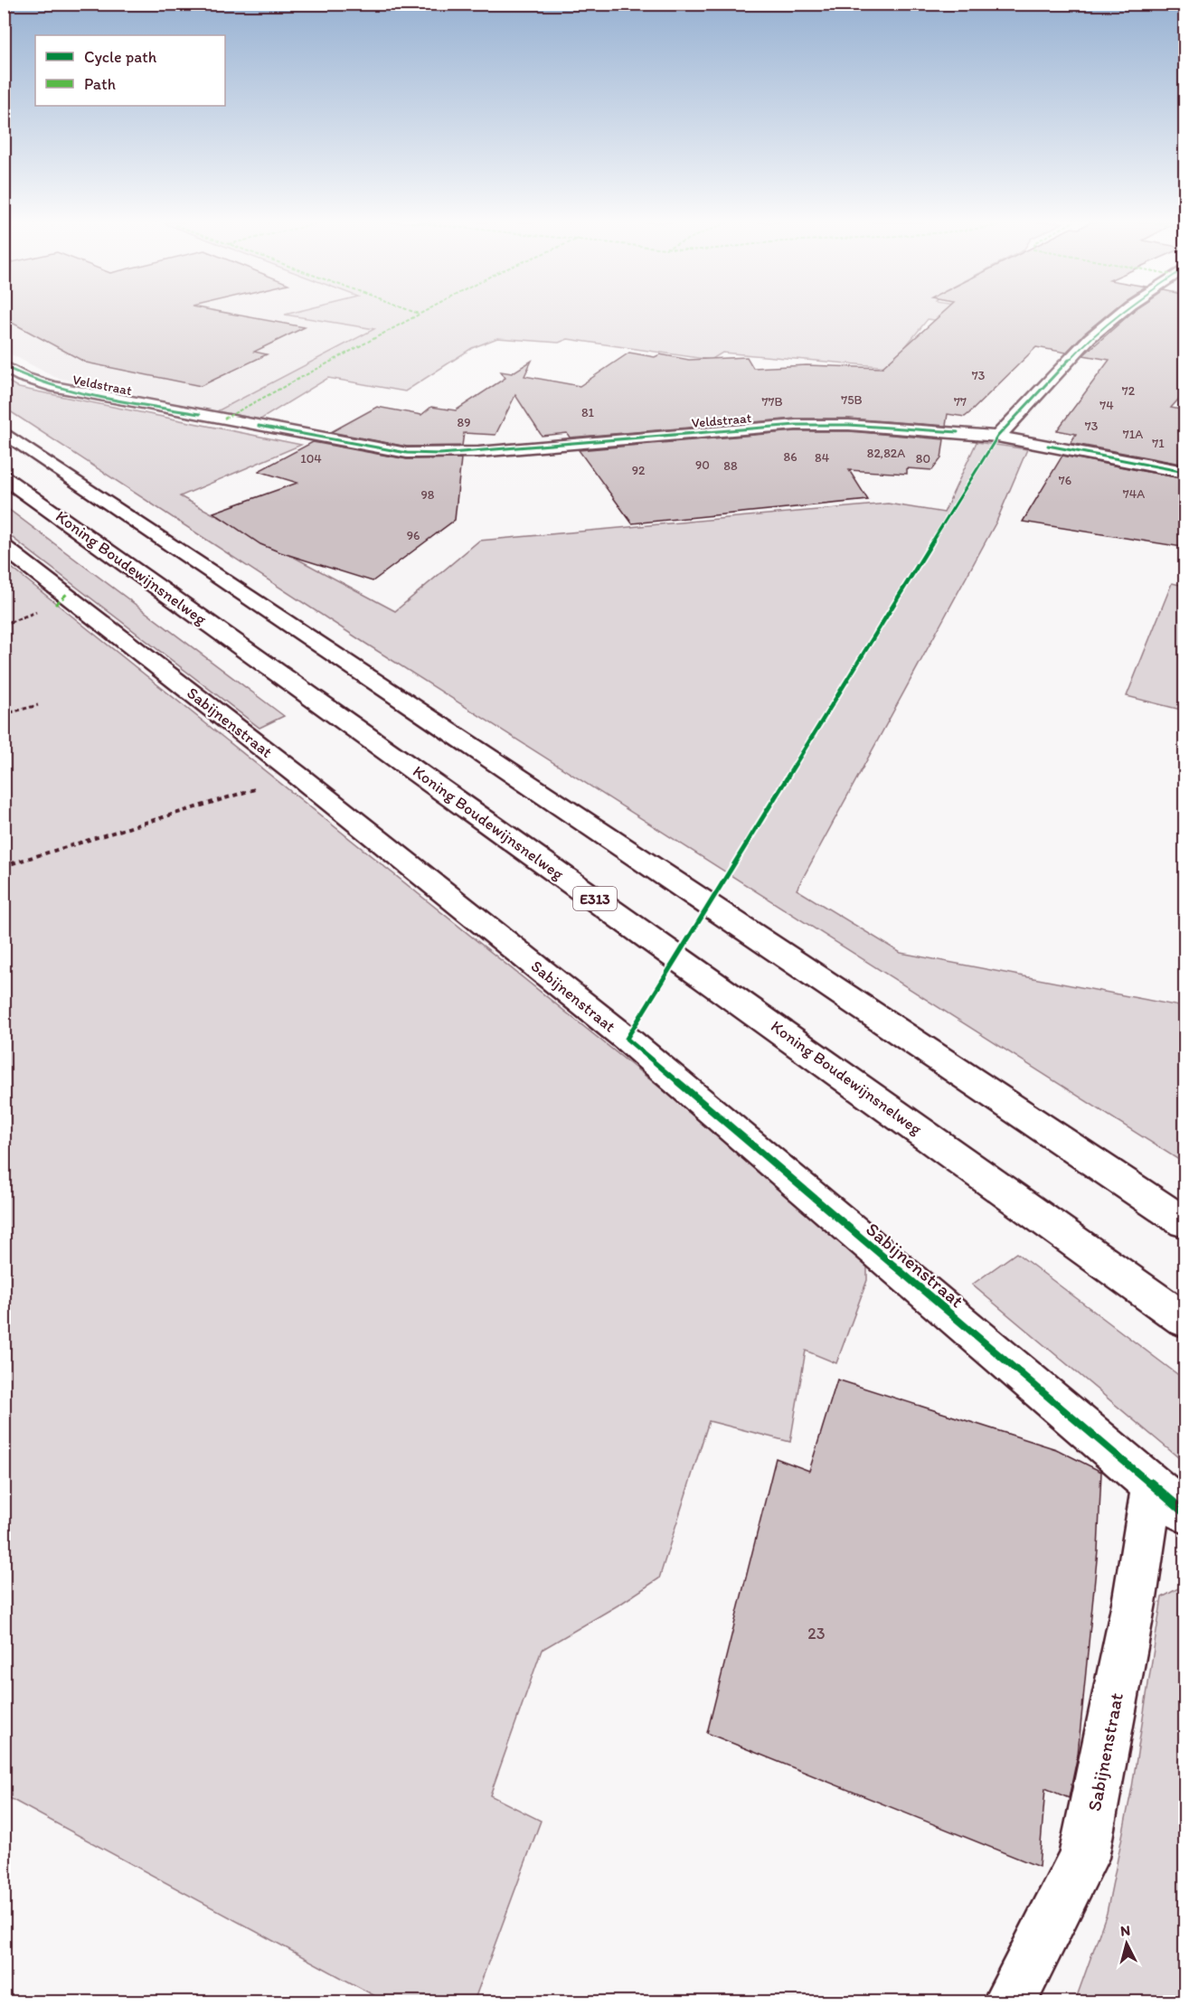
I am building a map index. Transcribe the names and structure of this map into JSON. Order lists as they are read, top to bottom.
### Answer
{
  "streets": {
    "main road": [
      "Veldstraat",
      "Koning Boudewijnsnelweg",
      "Sabijnenstraat",
      "E313"
    ]
  },
  "house_numbers": [
    "73",
    "72",
    "75B",
    "77B",
    "77",
    "74",
    "81",
    "89",
    "73",
    "71A",
    "71",
    "82,82A",
    "86",
    "84",
    "104",
    "80",
    "90",
    "88",
    "92",
    "76",
    "74A",
    "98",
    "96",
    "23"
  ],
  "legend": ["Cycle path", "Path"],
  "north": "top"
}
